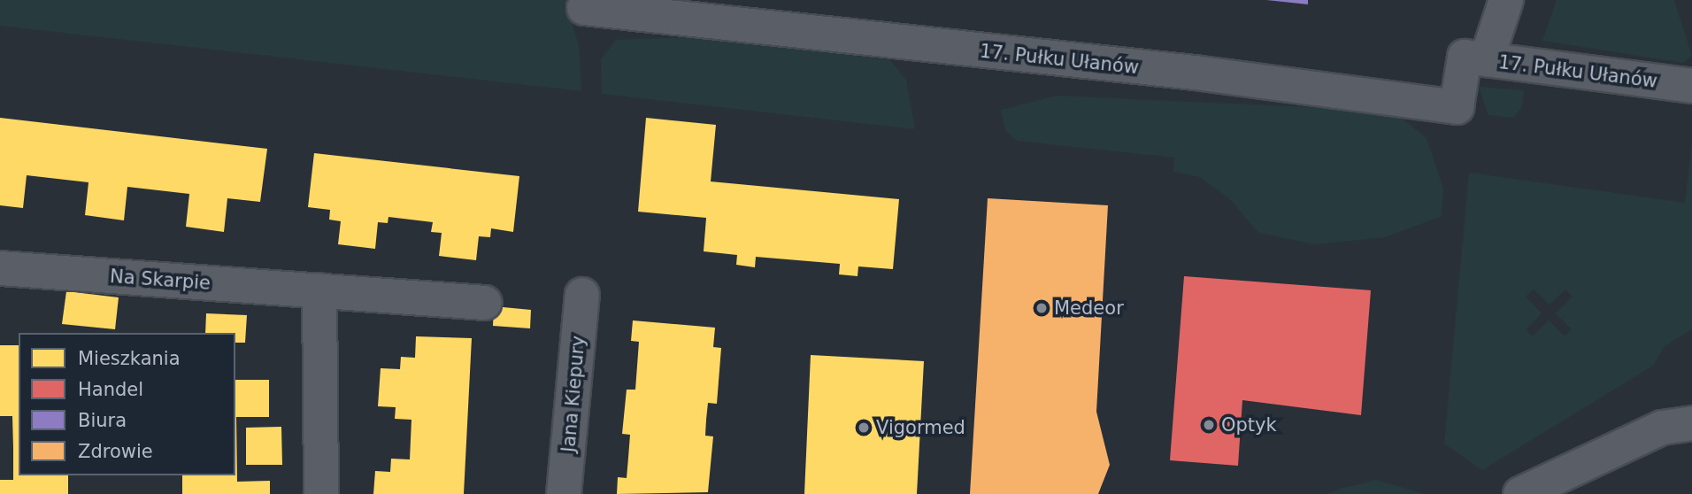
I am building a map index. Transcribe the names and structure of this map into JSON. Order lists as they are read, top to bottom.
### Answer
{
  "streets": {
    "street": ["17. Pułku Ułanów", "Na Skarpie", "Jana Kiepury"]
  },
  "places": ["Medeor", "Optyk", "Vigormed"],
  "legend": [
    "Mieszkania",
    "Handel",
    "Biura",
    "Zdrowie"
  ]
}
